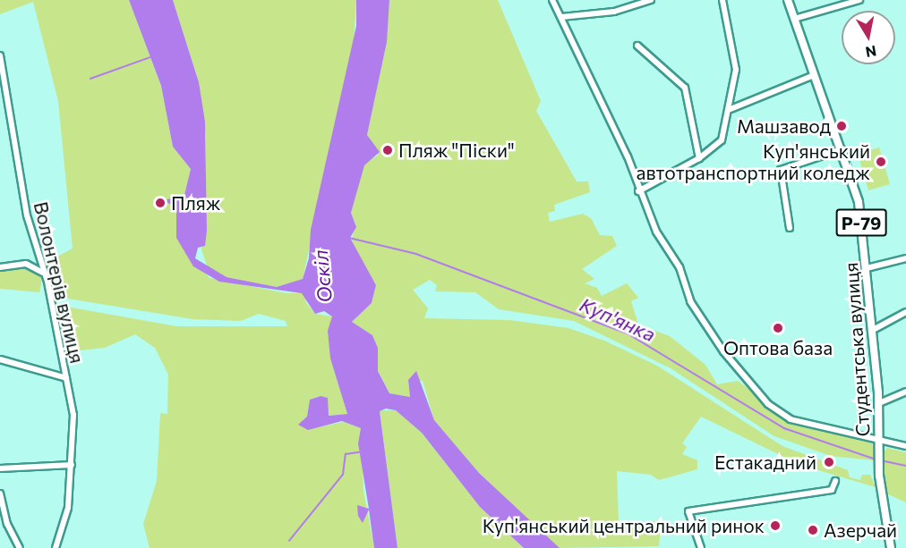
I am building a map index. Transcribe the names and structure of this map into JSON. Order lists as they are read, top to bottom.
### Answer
{
  "streets": {
    "main road": ["Р-79", "Студентська вулиця"],
    "street": ["Волонтерів вулиця"]
  },
  "water": ["Оскіл", "Куп'янка"],
  "places": [
    "Машзавод",
    "Пляж \"Піски\"",
    "Куп'янський автотранспортний коледж",
    "Пляж",
    "Оптова база",
    "Естакадний",
    "Куп'янський центральний ринок",
    "Азерчай"
  ],
  "north": "bottom"
}
